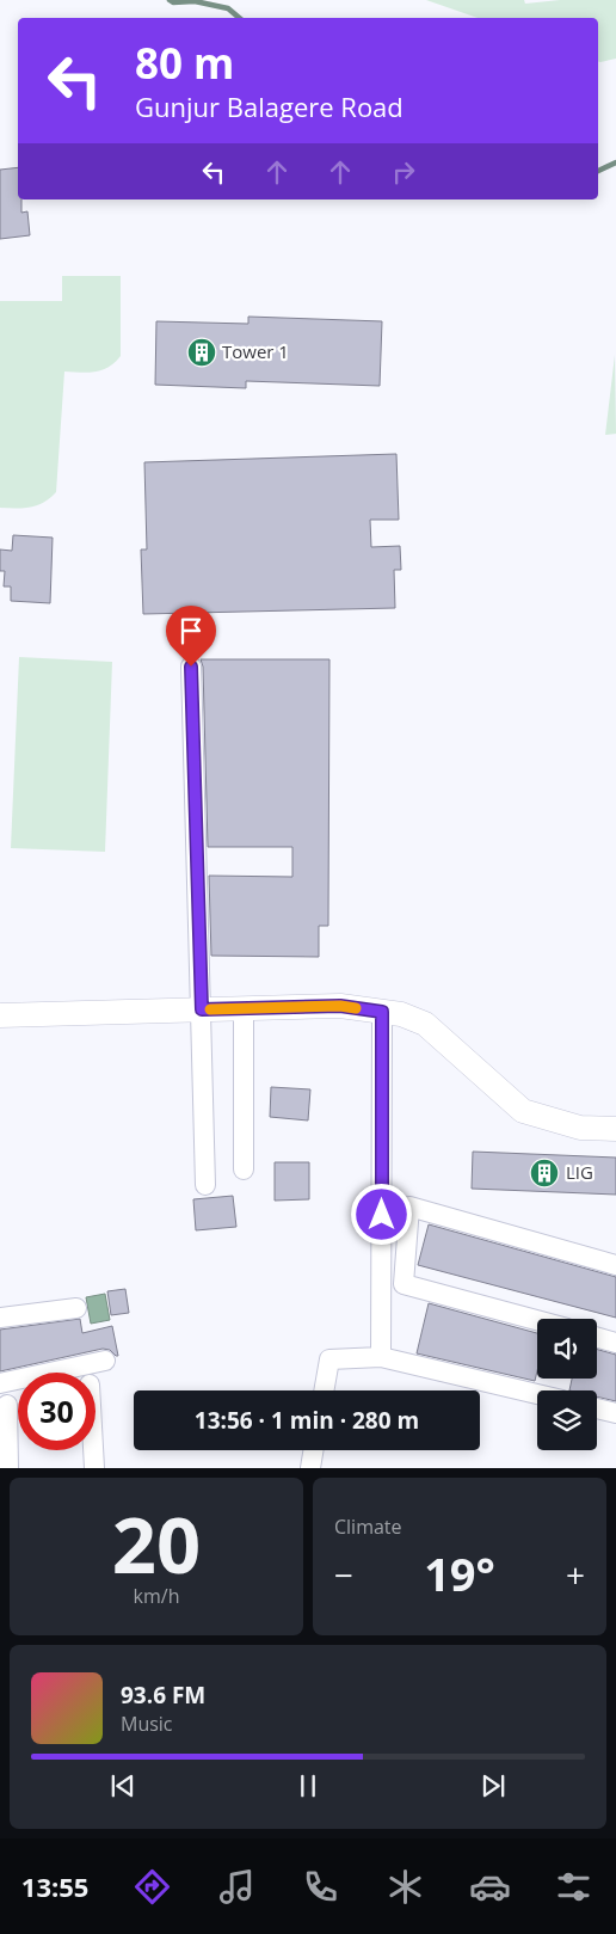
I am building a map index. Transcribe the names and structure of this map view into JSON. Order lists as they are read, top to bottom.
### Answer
{
  "places": {
    "building": ["Tower 1", "LIG"]
  },
  "page": {
    "turn": ["80 m", "Gunjur Balagere Road"],
    "limit": "30",
    "trip": "13:56 · 1 min · 280 m",
    "tile": [
      ["20", "km/h"],
      "Climate"
    ],
    "heat": ["−", "19°", "+"],
    "song": ["93.6 FM", "Music"],
    "tabs": "13:55"
  }
}
